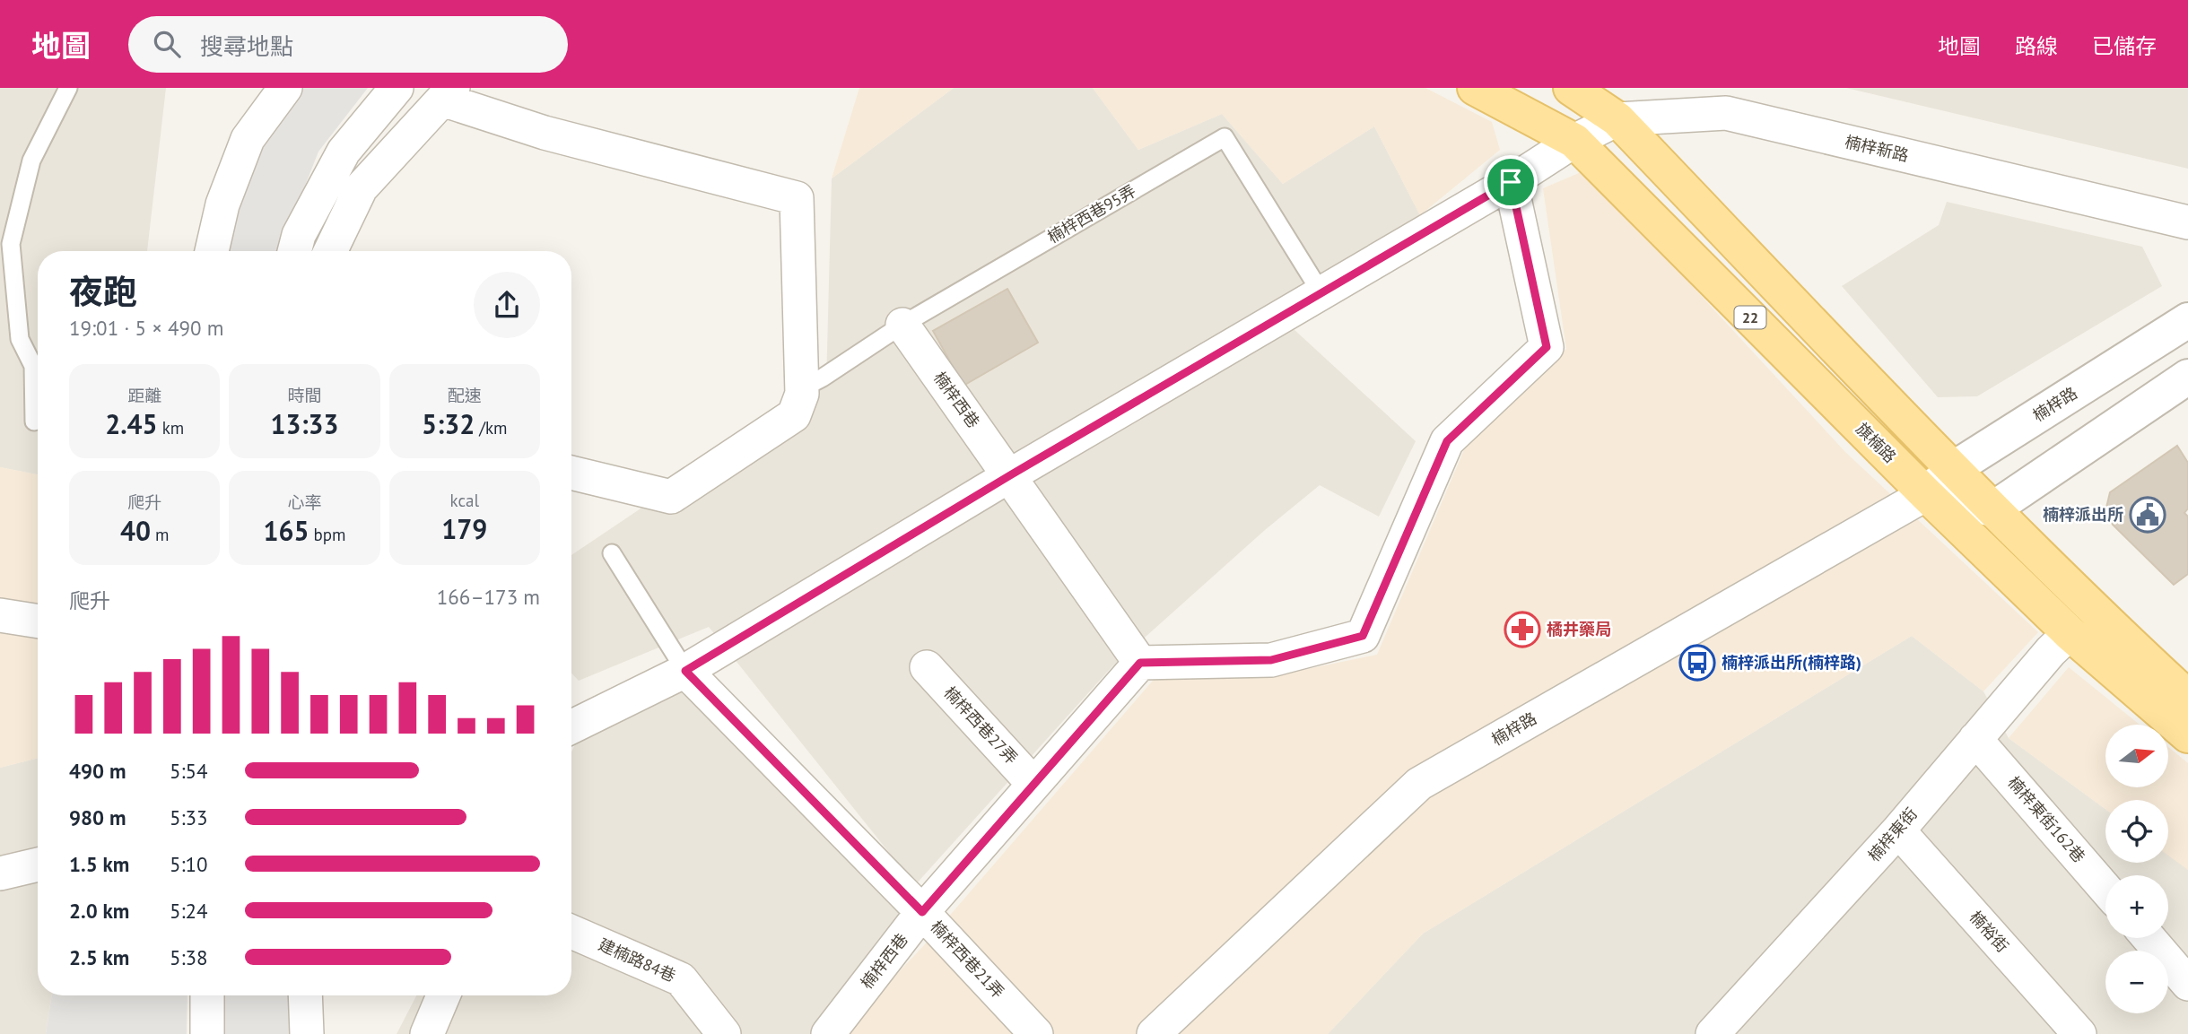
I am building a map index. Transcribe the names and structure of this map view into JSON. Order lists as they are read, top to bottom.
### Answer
{
  "streets": {
    "main road": ["22", "旗楠路"],
    "street": [
      "楠梓新路",
      "楠梓西巷",
      "楠梓路",
      "楠梓西巷27弄",
      "楠梓東街162巷",
      "楠梓東街",
      "楠裕街",
      "楠梓西巷21弄",
      "建楠路84巷"
    ],
    "lane": ["楠梓西巷95弄"]
  },
  "crossings": [
    ["楠梓新路", "22"],
    ["楠梓西巷95弄", "楠梓西巷"],
    ["22", "楠梓路"],
    ["22", "旗楠路"],
    ["楠梓西巷", "楠梓西巷27弄"],
    ["楠梓西巷", "楠梓西巷21弄"],
    ["楠梓路", "旗楠路"],
    ["旗楠路", "楠梓東街"],
    ["楠梓東街162巷", "楠梓東街"],
    ["楠梓東街", "楠裕街"]
  ],
  "places": {
    "public building": ["楠梓派出所"],
    "pharmacy": ["橘井藥局"],
    "bus stop": ["楠梓派出所(楠梓路)"]
  },
  "north": "right",
  "page": {
    "header": "地圖",
    "search": "搜尋地點",
    "nav": ["地圖", "路線", "已儲存"],
    "heading": ["夜跑", "19:01 · 5 × 490 m"],
    "stats": [
      ["距離", "2.45 km"],
      ["時間", "13:33"],
      ["配速", "5:32 /km"],
      ["爬升", "40 m"],
      ["心率", "165 bpm"],
      ["kcal", "179"]
    ],
    "chart": ["爬升", "166–173 m"],
    "map_buttons": ["+", "−"],
    "list": [
      {
        "name": "490 m",
        "note": "5:54"
      },
      {
        "name": "980 m",
        "note": "5:33"
      },
      {
        "name": "1.5 km",
        "note": "5:10"
      },
      {
        "name": "2.0 km",
        "note": "5:24"
      },
      {
        "name": "2.5 km",
        "note": "5:38"
      }
    ]
  }
}
